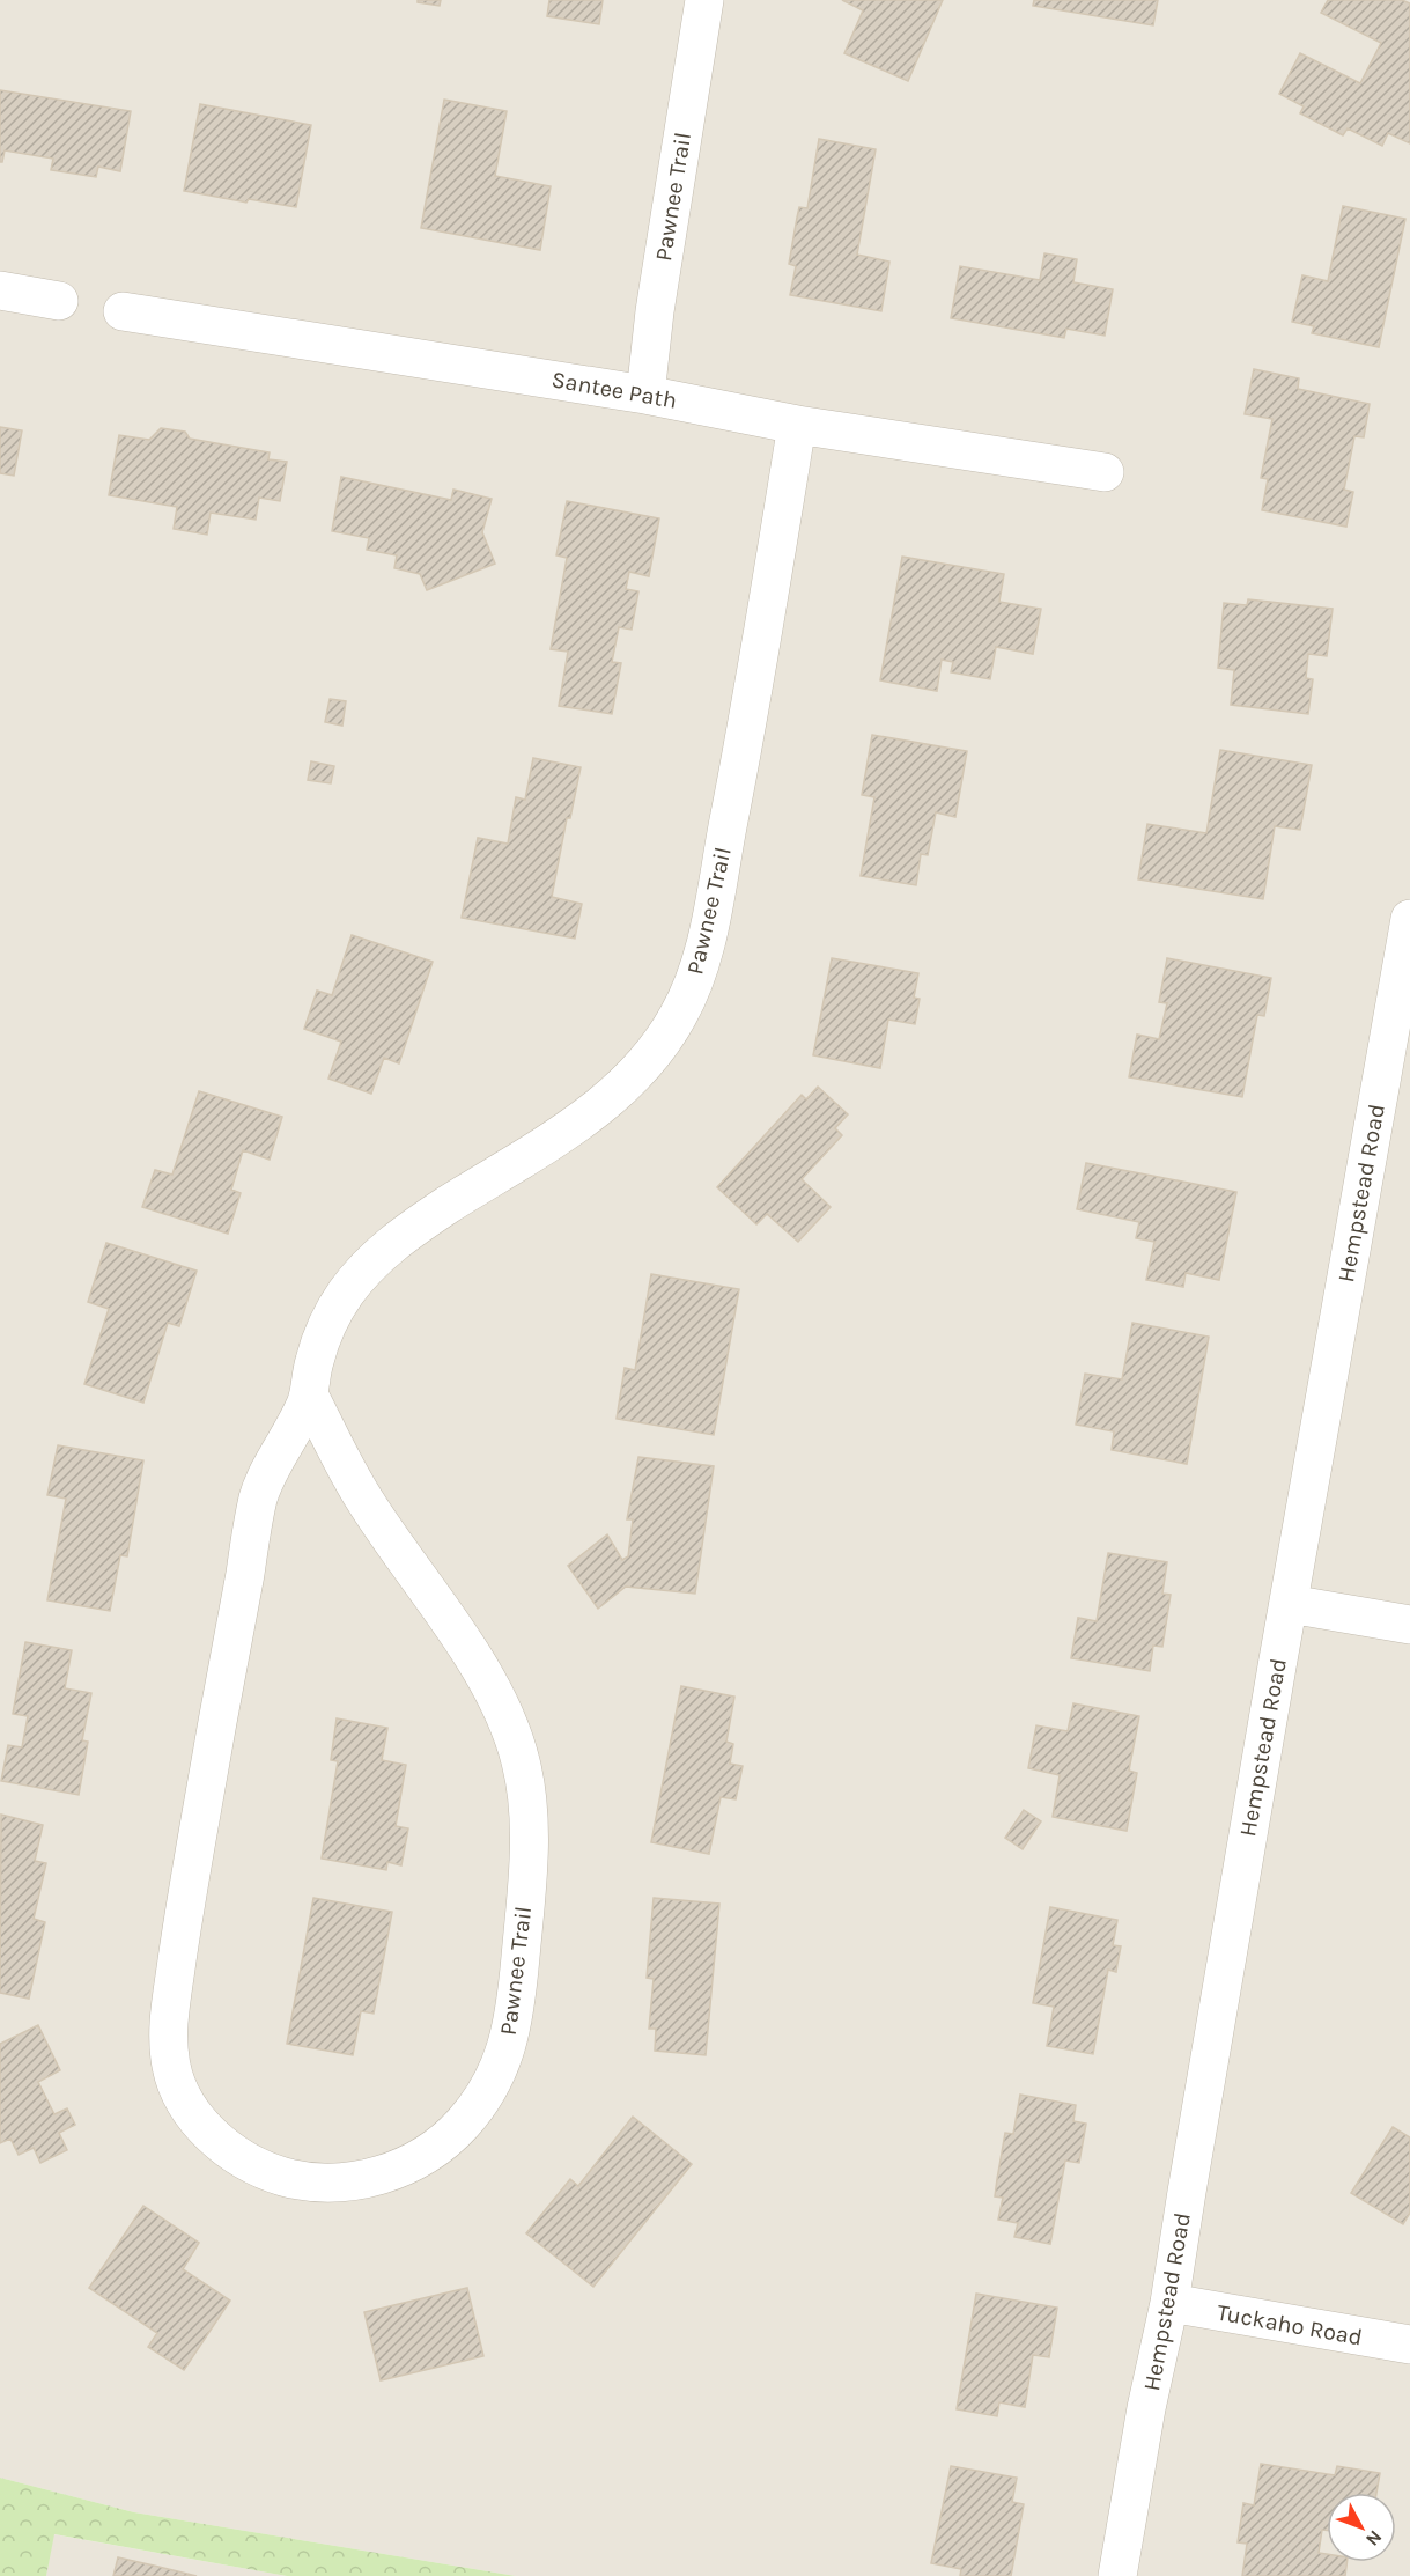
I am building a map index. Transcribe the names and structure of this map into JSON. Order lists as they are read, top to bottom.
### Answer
{
  "streets": {
    "street": [
      "Pawnee Trail",
      "Santee Path",
      "Hempstead Road",
      "Tuckaho Road"
    ]
  },
  "crossings": [
    ["Pawnee Trail", "Santee Path"],
    ["Hempstead Road", "Tuckaho Road"]
  ],
  "north": "bottom right"
}
